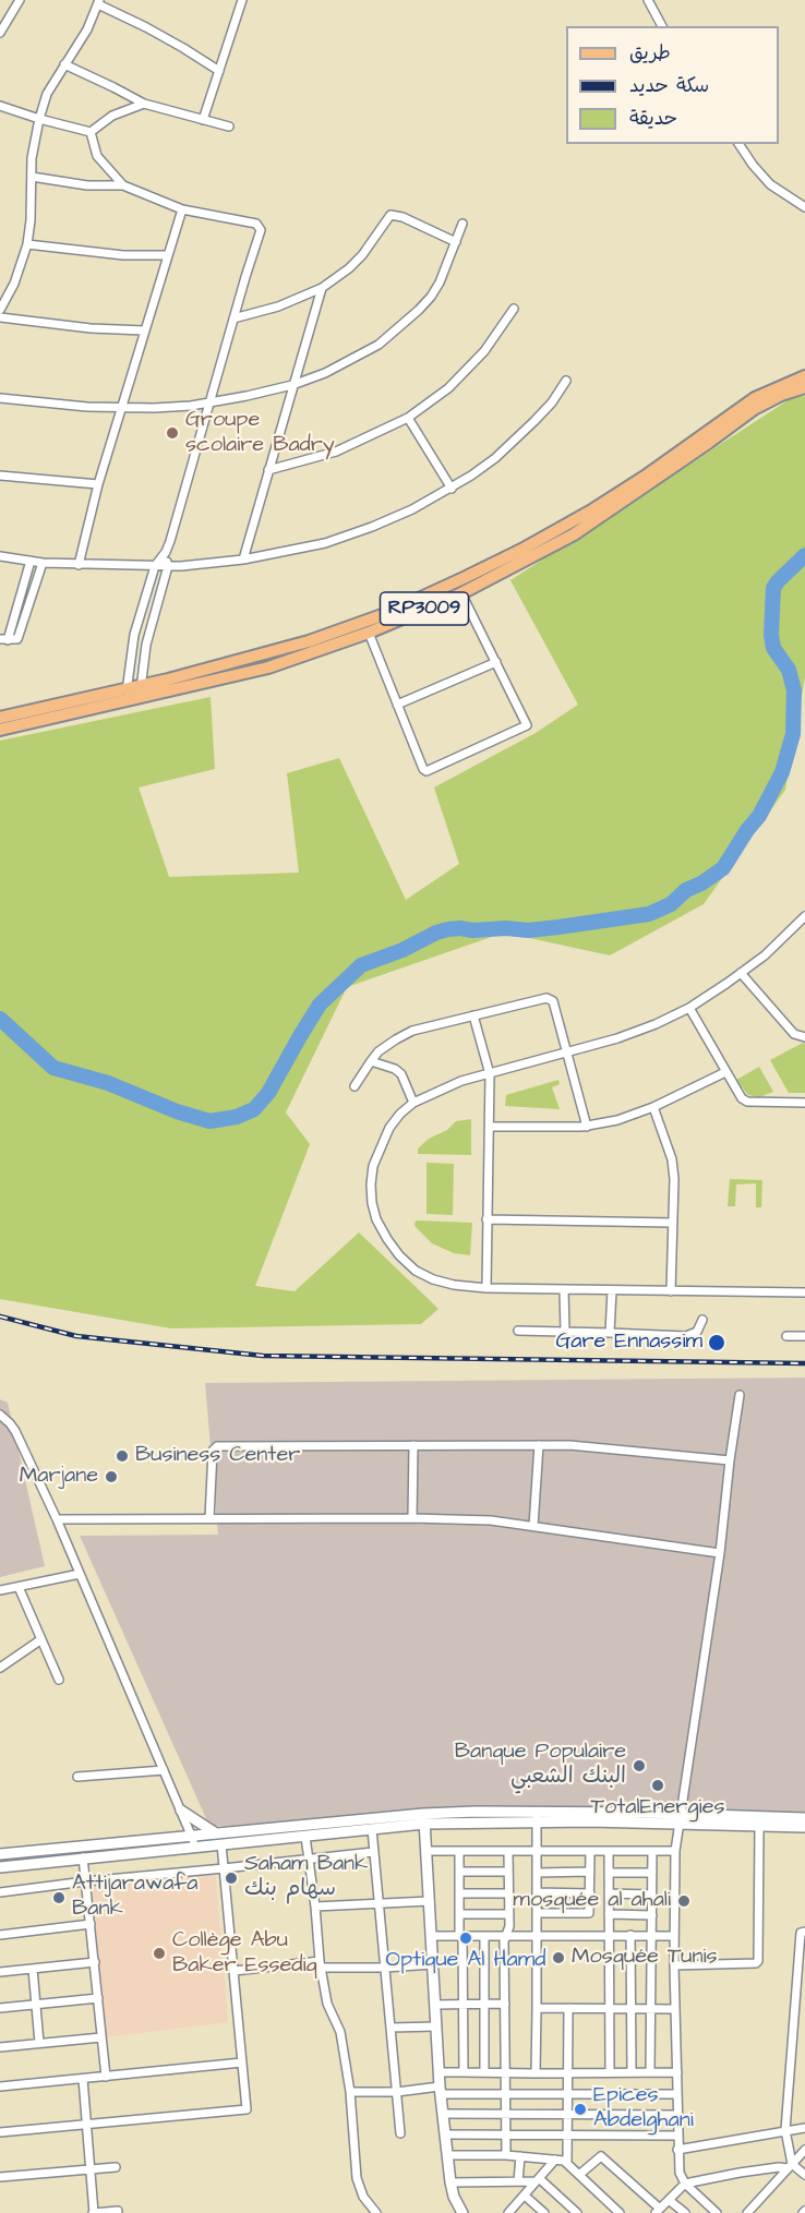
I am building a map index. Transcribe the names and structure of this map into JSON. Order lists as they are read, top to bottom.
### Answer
{
  "streets": {
    "main road": ["RP3009"]
  },
  "places": [
    "Groupe scolaire Badry",
    "Gare Ennassim",
    "Business Center",
    "Marjane",
    "Banque Populaire البنك الشعبي",
    "TotalEnergies",
    "Saham Bank سهام بنك",
    "Attijarawafa Bank",
    "mosquée al ahali",
    "Optique Al Hamd",
    "Collège Abu Baker Essediq",
    "Mosquée Tunis",
    "Epices Abdelghani"
  ],
  "legend": ["طريق", "سكة حديد", "حديقة"]
}
